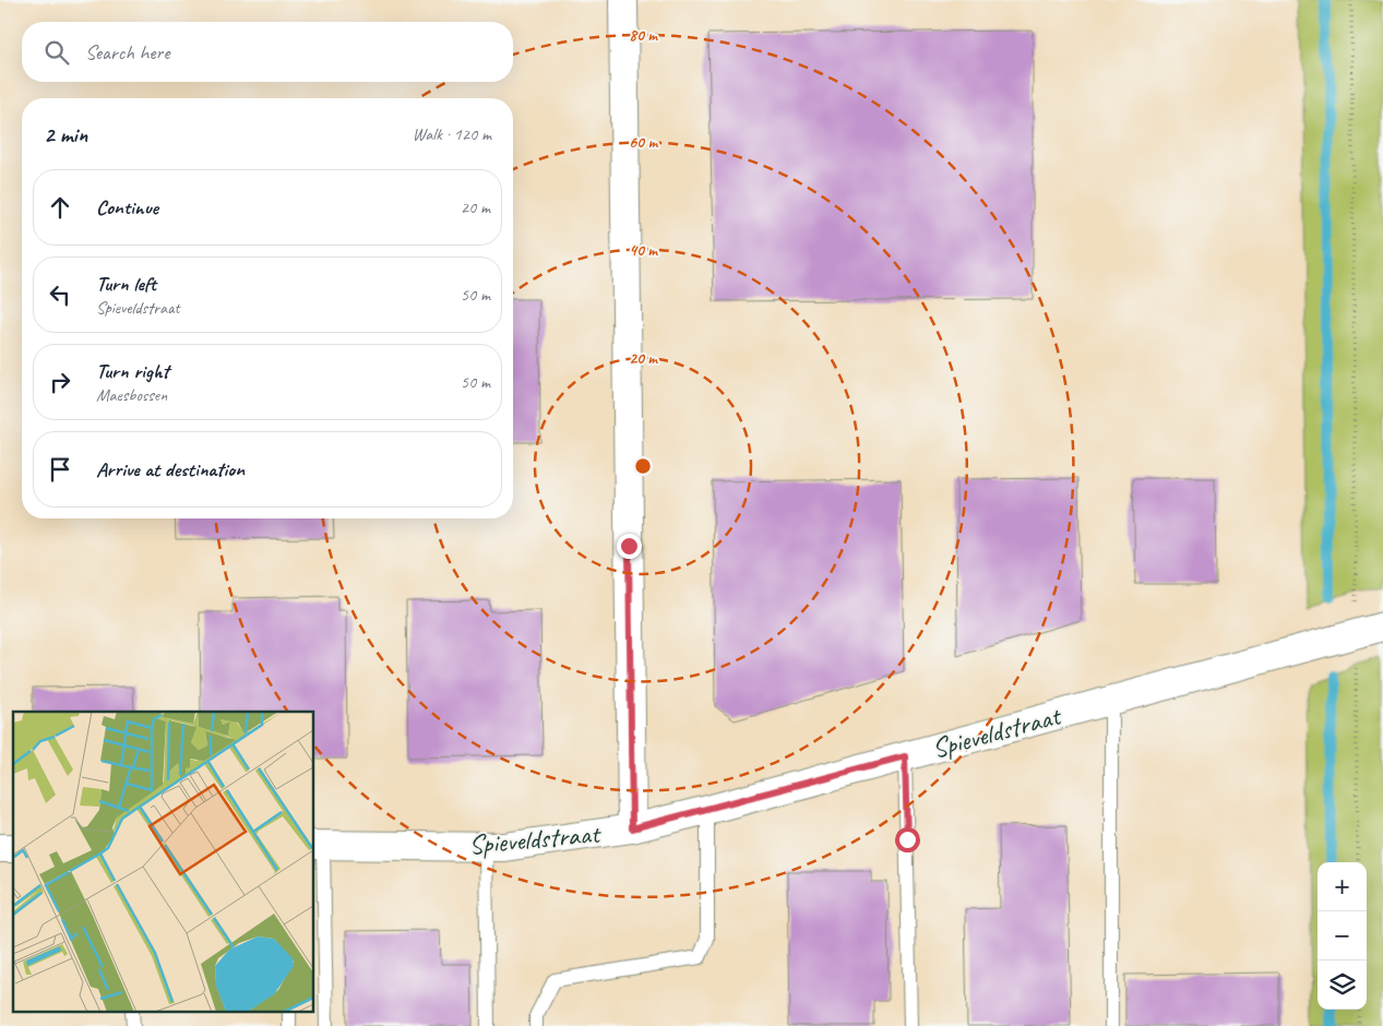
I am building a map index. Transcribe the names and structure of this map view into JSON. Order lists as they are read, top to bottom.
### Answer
{
  "streets": {
    "street": ["Spieveldstraat"]
  },
  "page": {
    "search": "Search here",
    "heading": ["2 min", "Walk · 120 m"],
    "list": [
      ["Continue", "20 m"],
      ["Turn left", "Spieveldstraat", "50 m"],
      ["Turn right", "Maesbossen", "50 m"],
      "Arrive at destination"
    ],
    "map_buttons": ["+", "−"]
  },
  "rings": [
    "80 m",
    "60 m",
    "40 m",
    "20 m"
  ]
}
